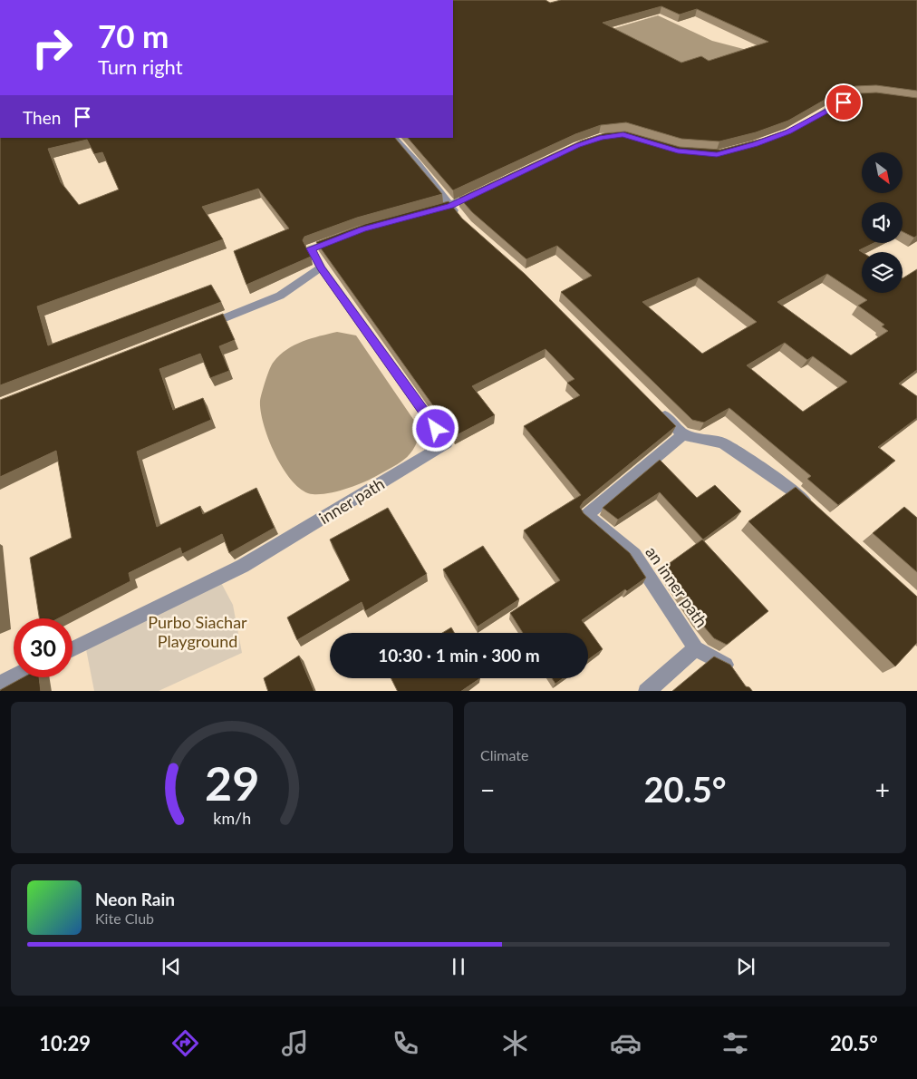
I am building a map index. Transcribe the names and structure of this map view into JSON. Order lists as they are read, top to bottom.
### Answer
{
  "streets": {
    "street": ["inner path", "an inner path"]
  },
  "parks": ["Purbo Siachar Playground"],
  "north": "bottom right",
  "page": {
    "turn": ["70 m", "Turn right"],
    "then": "Then",
    "limit": "30",
    "trip": "10:30 · 1 min · 300 m",
    "tile": "Climate",
    "heat": ["−", "20.5°", "+"],
    "song": ["Neon Rain", "Kite Club"],
    "tabs": ["10:29", "20.5°"],
    "gauge": ["29", "km/h"]
  }
}
